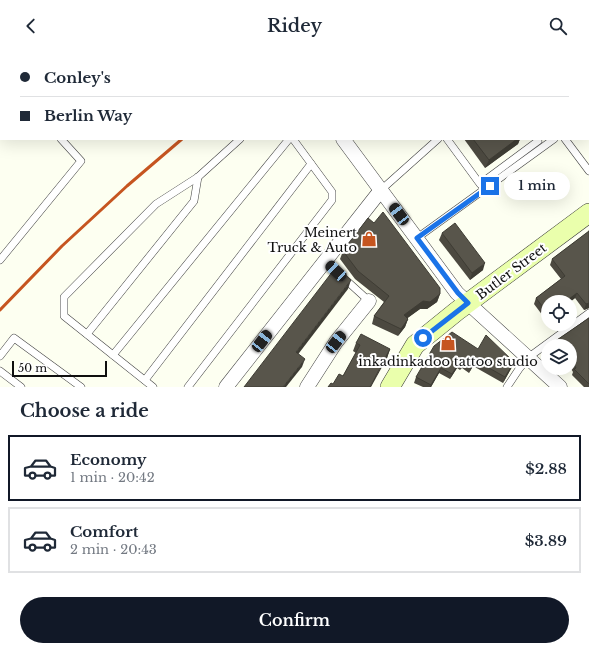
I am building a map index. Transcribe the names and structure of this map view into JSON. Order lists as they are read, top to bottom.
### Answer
{
  "streets": {
    "main road": ["Butler Street"]
  },
  "places": {
    "shop": ["Meinert Truck & Auto", "inkadinkadoo tattoo studio"]
  },
  "scale_bar": "50 m",
  "page": {
    "header": "Ridey",
    "banner": ["Conley's", "Berlin Way"],
    "bubble": "1 min",
    "scale": "50 m",
    "heading": "Choose a ride",
    "list": [
      {
        "name": "Economy",
        "note": "1 min · 20:42",
        "value": "$2.88"
      },
      {
        "name": "Comfort",
        "note": "2 min · 20:43",
        "value": "$3.89"
      }
    ],
    "buttons": "Confirm"
  }
}
